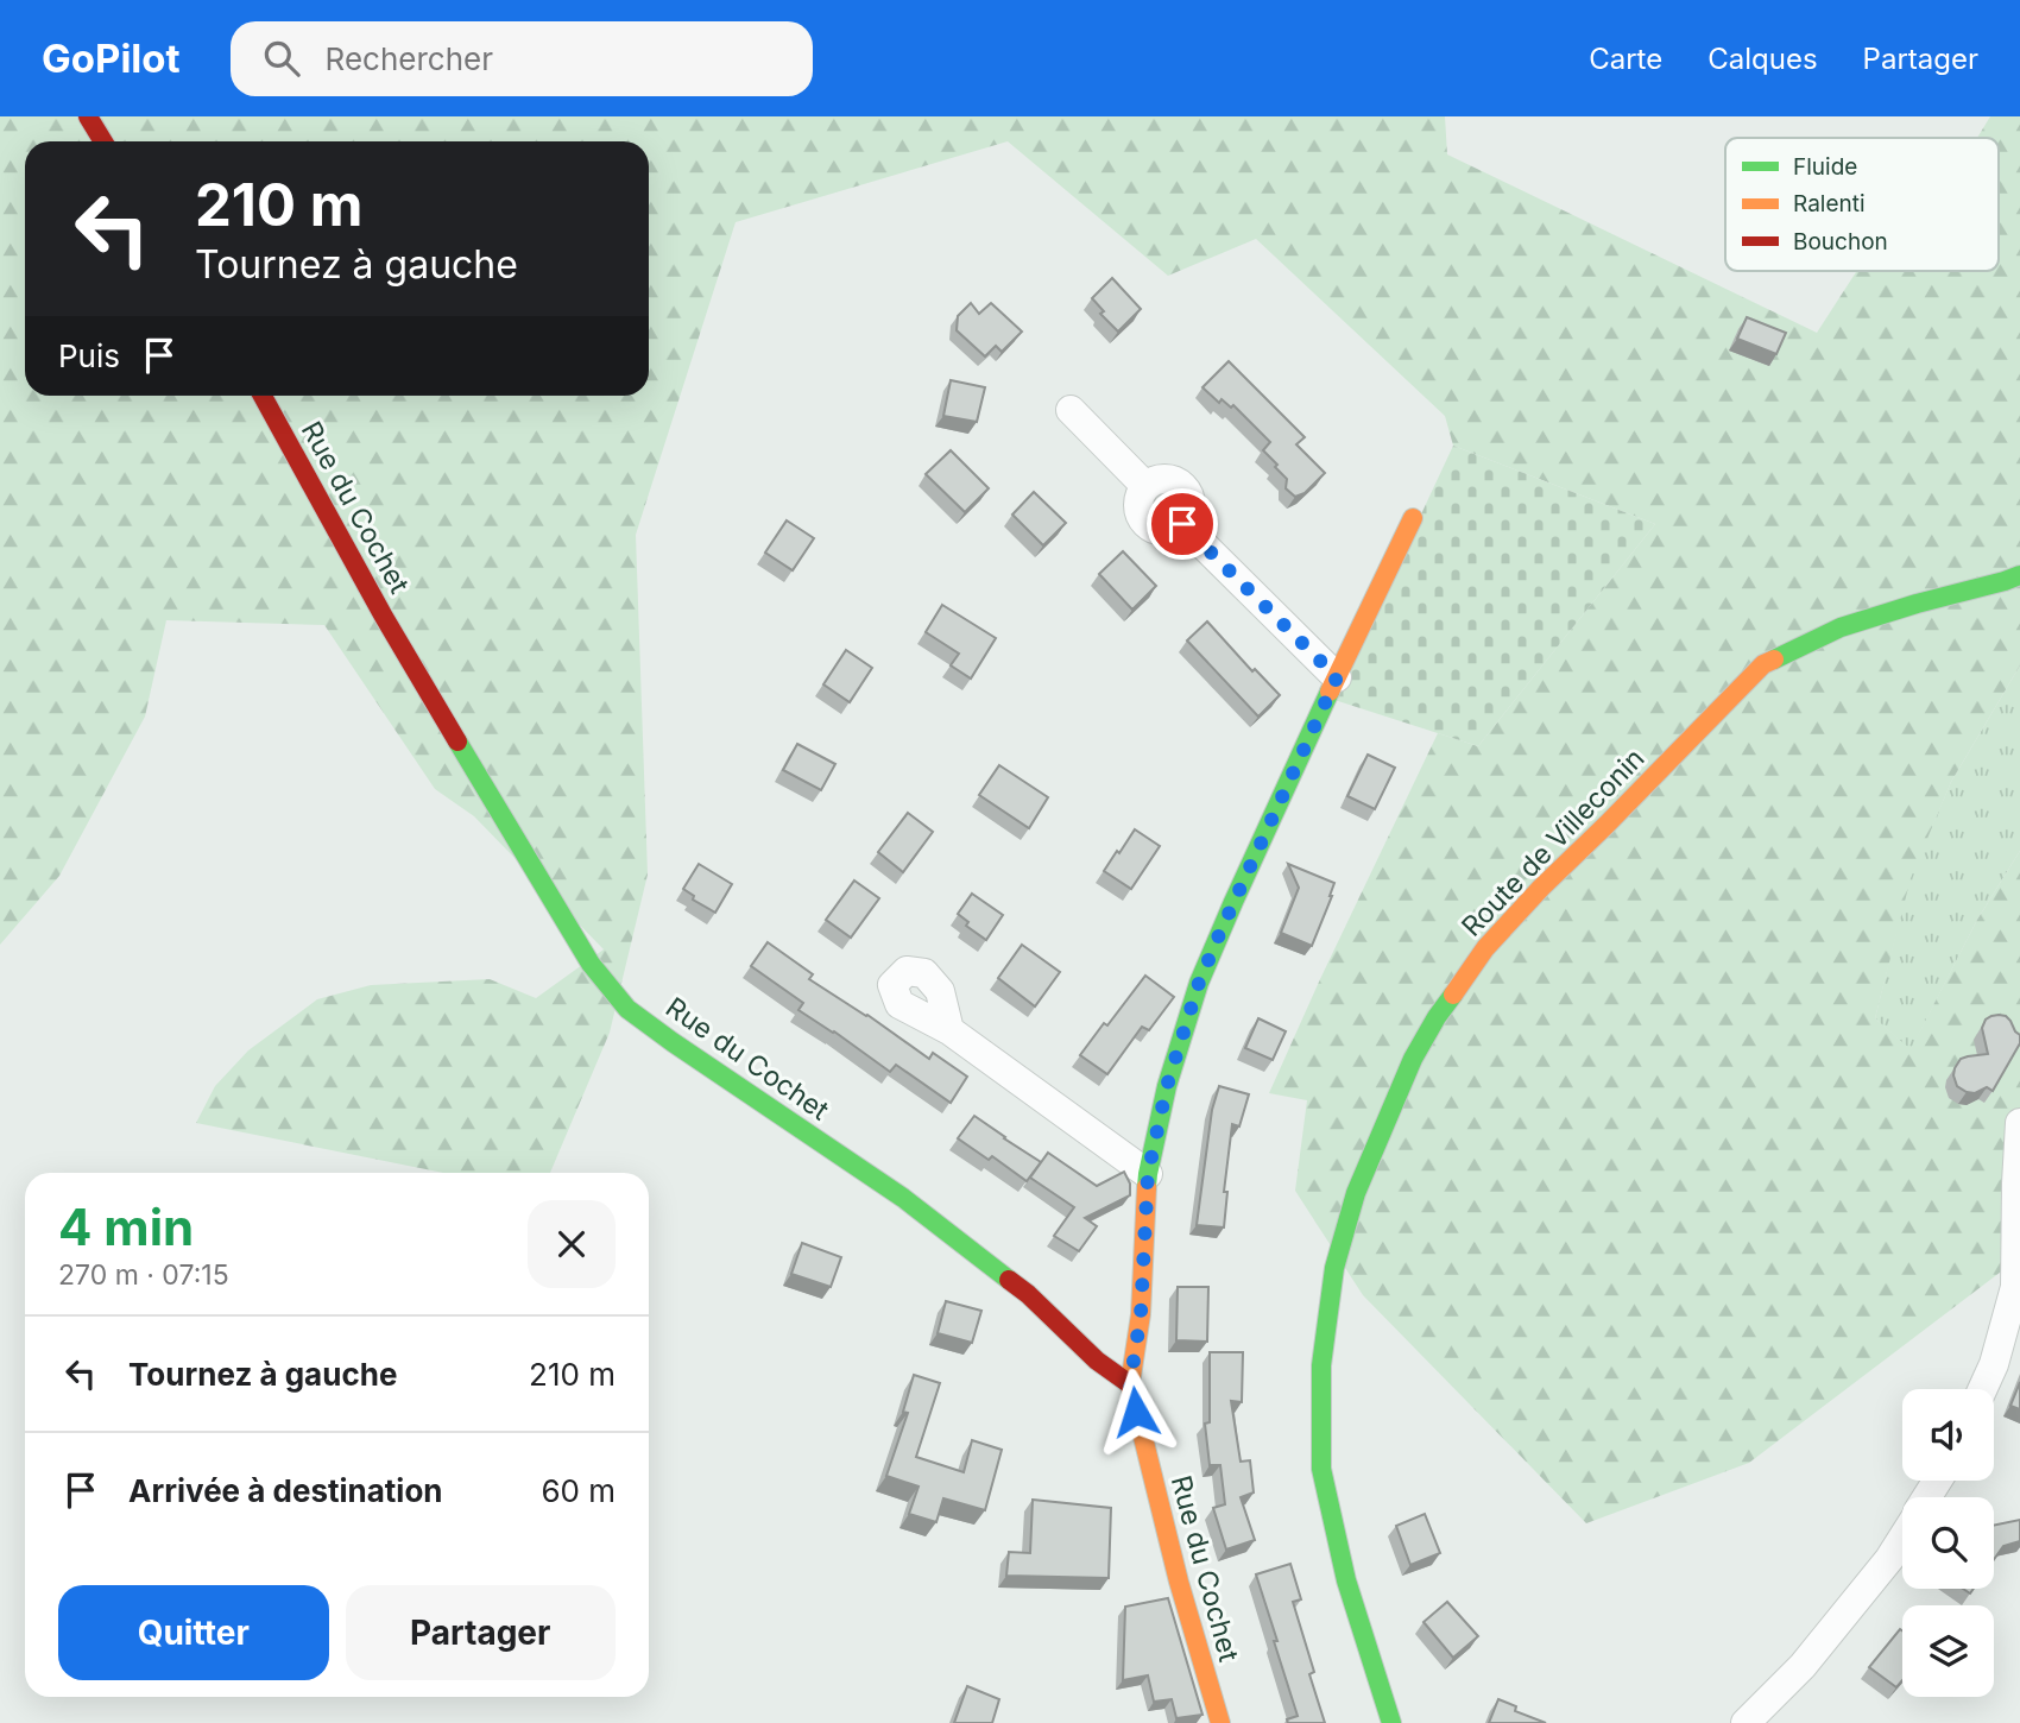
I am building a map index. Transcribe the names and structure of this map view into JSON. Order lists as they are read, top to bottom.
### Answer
{
  "streets": {
    "street": ["Rue du Cochet", "Route de Villeconin"]
  },
  "legend": ["Fluide", "Ralenti", "Bouchon"],
  "page": {
    "header": "GoPilot",
    "search": "Rechercher",
    "nav": ["Carte", "Calques", "Partager"],
    "turn": ["210 m", "Tournez à gauche"],
    "then": "Puis",
    "heading": ["4 min", "270 m · 07:15"],
    "list": [
      {
        "name": "Tournez à gauche",
        "value": "210 m"
      },
      {
        "name": "Arrivée à destination",
        "value": "60 m"
      }
    ],
    "buttons": ["Quitter", "Partager"]
  }
}
